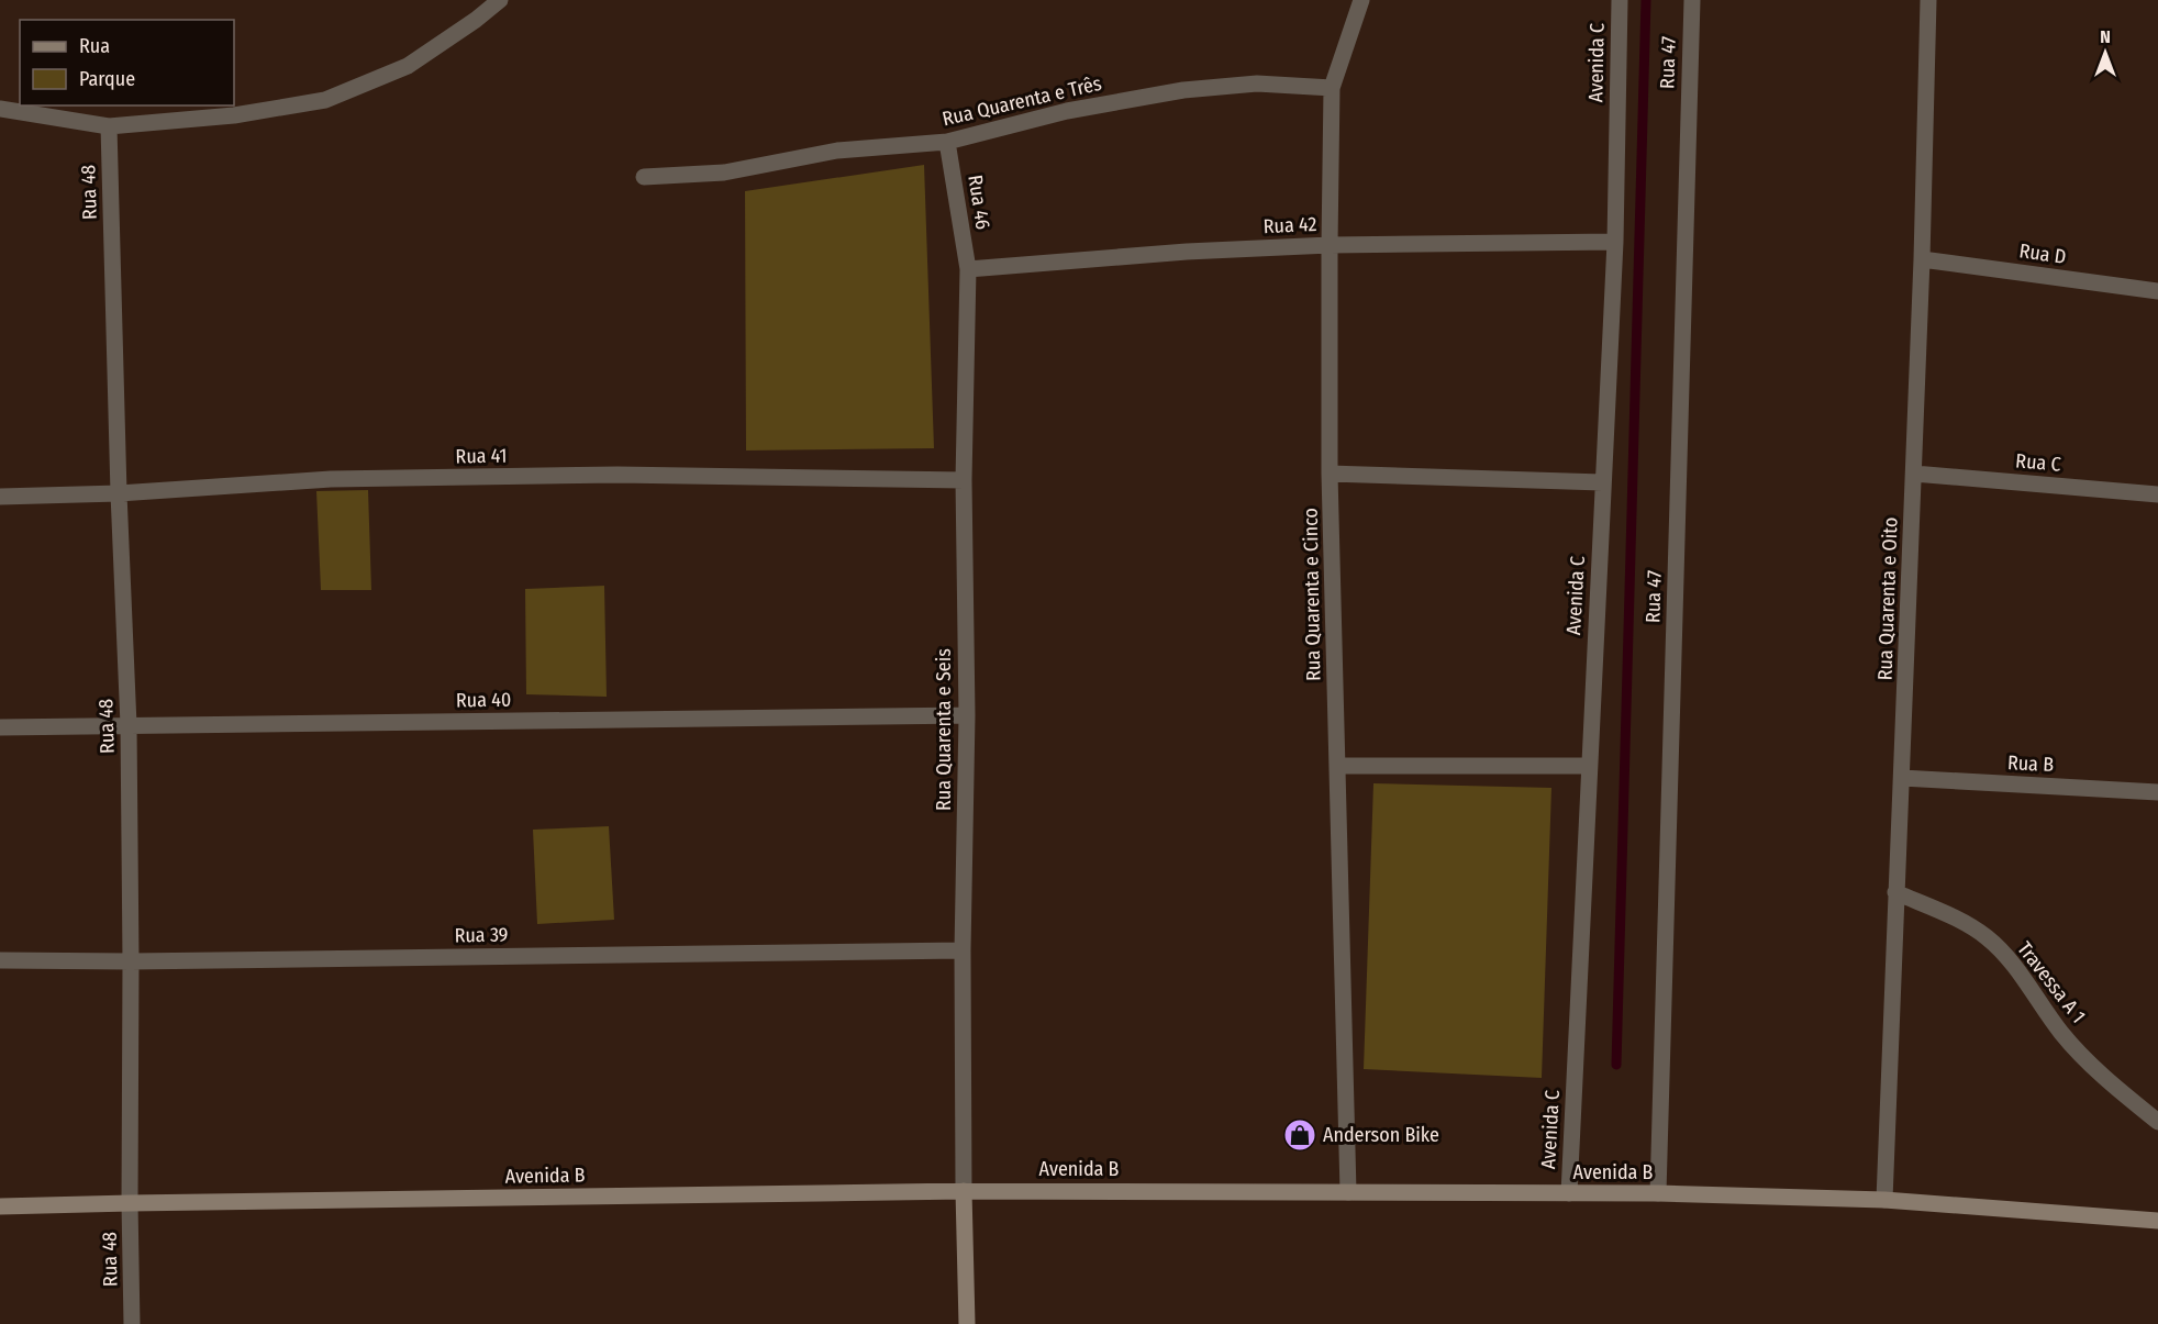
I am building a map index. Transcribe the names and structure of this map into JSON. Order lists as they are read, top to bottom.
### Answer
{
  "streets": {
    "street": [
      "Avenida C",
      "Rua 47",
      "Rua Quarenta e Três",
      "Rua 48",
      "Rua 46",
      "Rua 42",
      "Rua D",
      "Rua 41",
      "Rua C",
      "Rua Quarenta e Cinco",
      "Rua Quarenta e Oito",
      "Rua 40",
      "Rua Quarenta e Seis",
      "Rua B",
      "Rua 39",
      "Travessa A 1",
      "Avenida B"
    ]
  },
  "crossings": [
    ["Avenida C", "Rua 42"],
    ["Avenida C", "Avenida B"],
    ["Rua 47", "Avenida B"],
    ["Rua Quarenta e Três", "Rua 46"],
    ["Rua Quarenta e Três", "Rua Quarenta e Cinco"],
    ["Rua 48", "Rua 41"],
    ["Rua 48", "Rua 40"],
    ["Rua 48", "Rua 39"],
    ["Rua 48", "Avenida B"],
    ["Rua 46", "Rua 42"],
    ["Rua 46", "Rua Quarenta e Seis"],
    ["Rua 42", "Rua Quarenta e Cinco"],
    ["Rua 42", "Rua Quarenta e Seis"],
    ["Rua D", "Rua Quarenta e Oito"],
    ["Rua 41", "Rua Quarenta e Seis"],
    ["Rua C", "Rua Quarenta e Oito"],
    ["Rua Quarenta e Cinco", "Avenida B"],
    ["Rua Quarenta e Oito", "Rua B"],
    ["Rua Quarenta e Oito", "Travessa A 1"],
    ["Rua Quarenta e Oito", "Avenida B"],
    ["Rua 40", "Rua Quarenta e Seis"],
    ["Rua Quarenta e Seis", "Rua 39"],
    ["Rua Quarenta e Seis", "Avenida B"]
  ],
  "places": {
    "shop": ["Anderson Bike"]
  },
  "legend": ["Rua", "Parque"],
  "north": "top"
}
